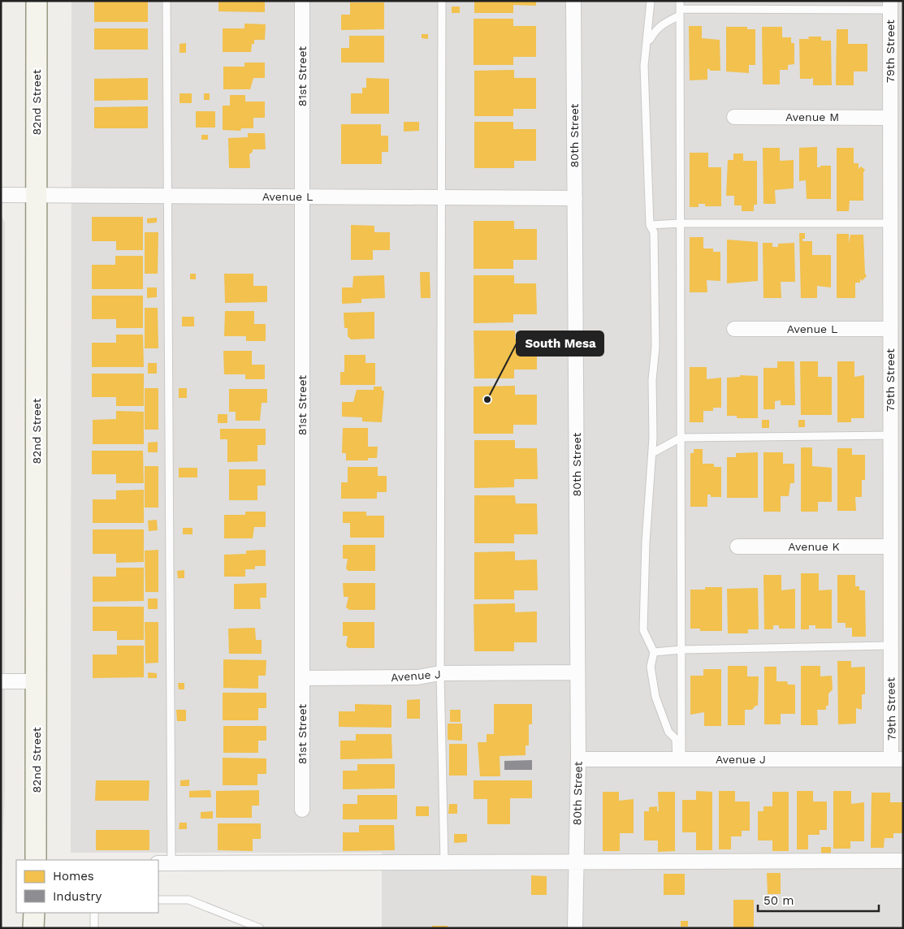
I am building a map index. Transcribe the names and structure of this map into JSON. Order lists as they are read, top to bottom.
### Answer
{
  "streets": {
    "main road": ["82nd Street"],
    "street": [
      "79th Street",
      "81st Street",
      "Avenue M",
      "80th Street",
      "Avenue L",
      "Avenue K",
      "Avenue J"
    ]
  },
  "crossings": [
    ["79th Street", "Avenue M"],
    ["79th Street", "Avenue L"],
    ["79th Street", "Avenue K"],
    ["79th Street", "Avenue J"],
    ["81st Street", "Avenue L"],
    ["81st Street", "Avenue J"],
    ["82nd Street", "Avenue L"],
    ["80th Street", "Avenue L"],
    ["80th Street", "Avenue J"]
  ],
  "places": ["South Mesa"],
  "legend": ["Homes", "Industry"],
  "scale_bar": "50 m"
}
